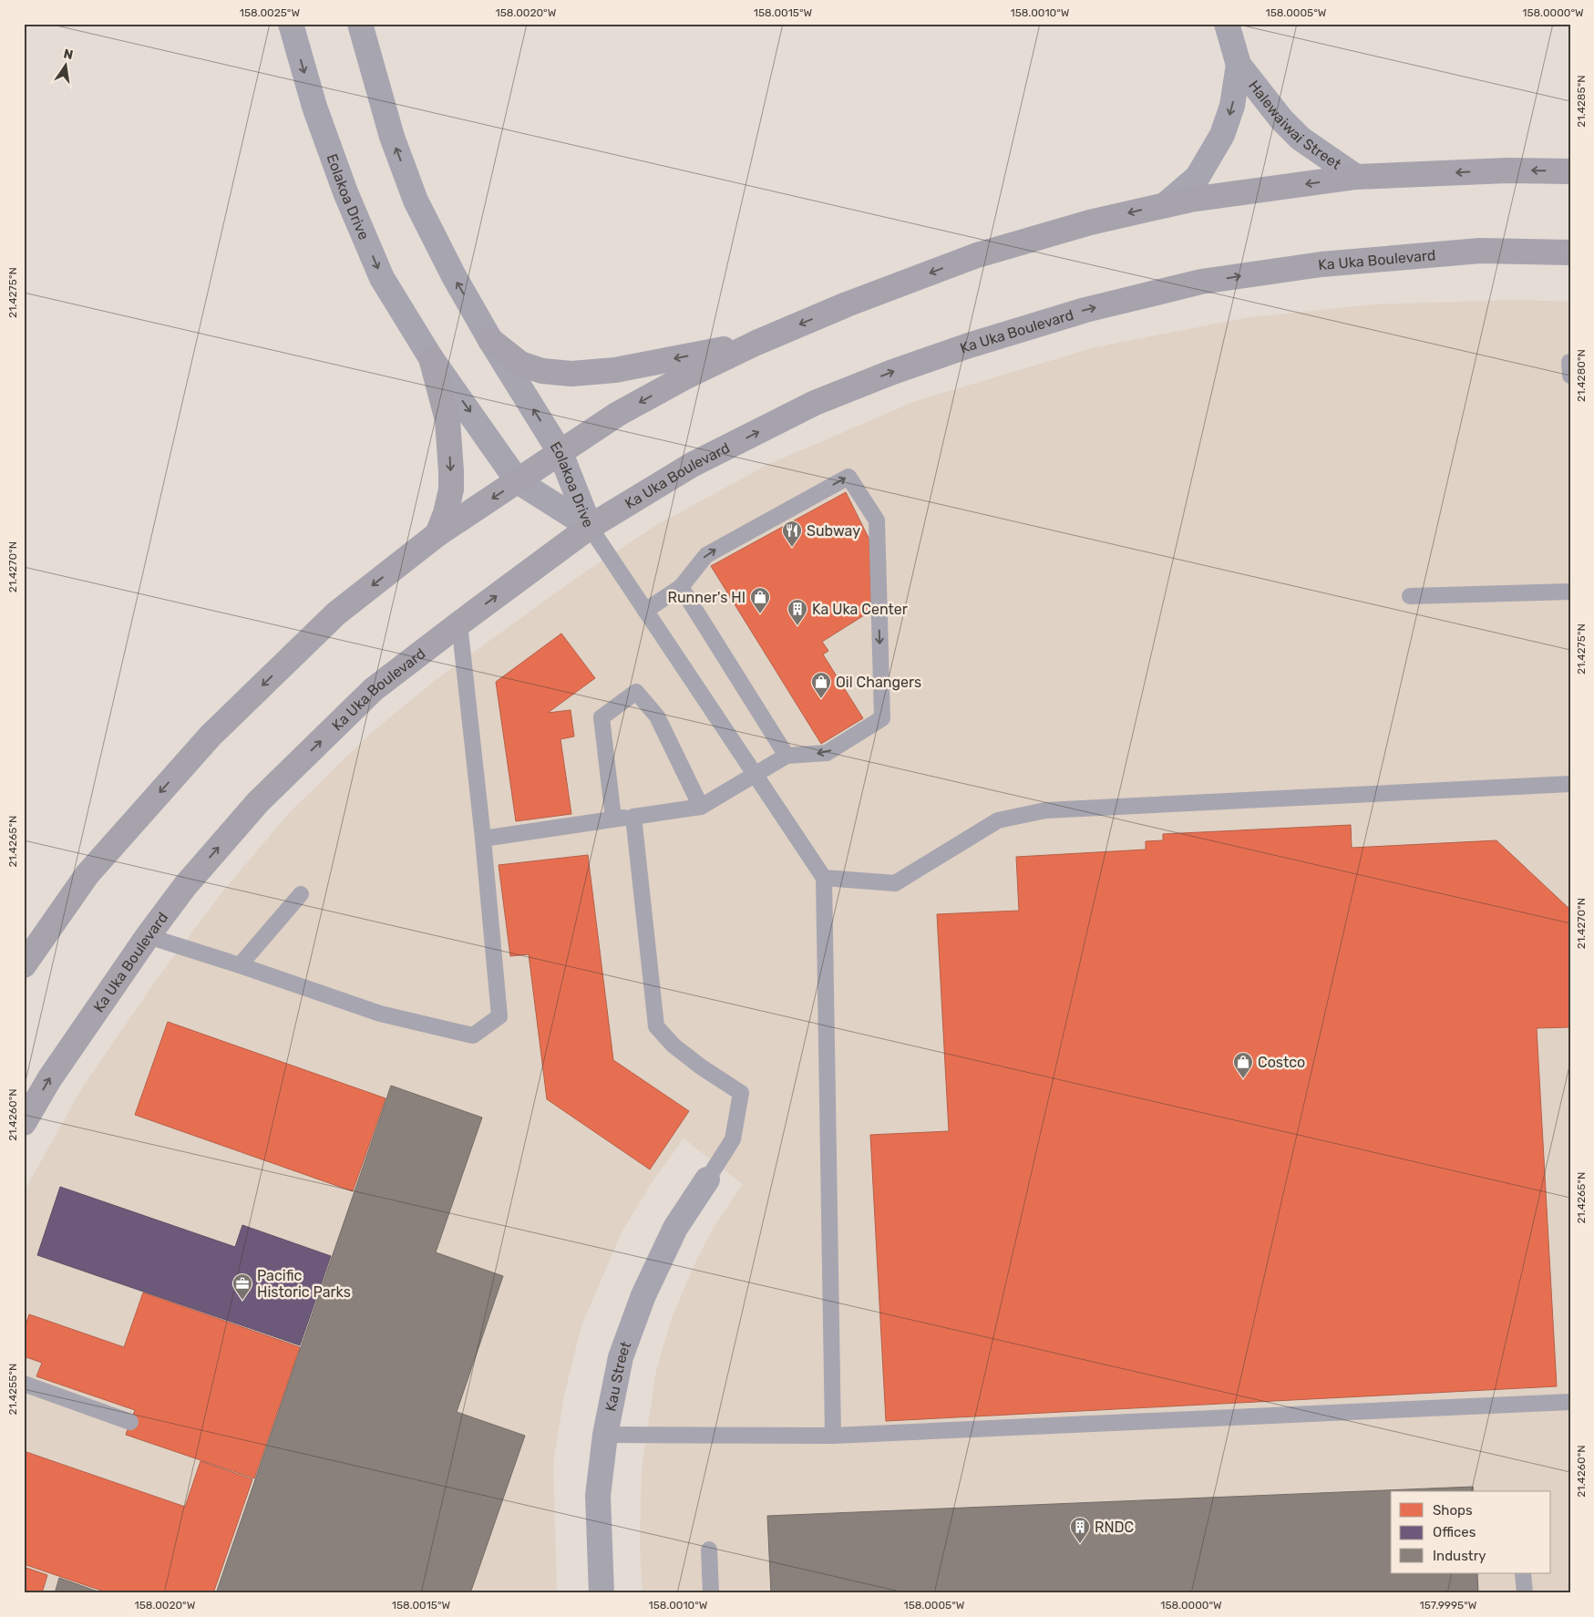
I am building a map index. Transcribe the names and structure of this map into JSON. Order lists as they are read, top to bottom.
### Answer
{
  "streets": {
    "main road": ["Ka Uka Boulevard"],
    "street": ["Halewaiwai Street", "Eolakoa Drive", "Kau Street"]
  },
  "crossings": [
    ["Eolakoa Drive", "Ka Uka Boulevard"]
  ],
  "one_way": ["Halewaiwai Street"],
  "places": {
    "restaurant": ["Subway"],
    "shop": ["Runner's HI", "Oil Changers", "Costco"],
    "building": ["Ka Uka Center", "RNDC"],
    "office": ["Pacific Historic Parks"]
  },
  "legend": ["Shops", "Offices", "Industry"],
  "north": "top",
  "coordinates": [
    "158.0025°W",
    "158.0020°W",
    "158.0015°W",
    "158.0010°W",
    "158.0005°W",
    "158.0000°W",
    "21.4285°N",
    "21.4275°N",
    "21.4280°N",
    "21.4270°N",
    "21.4265°N",
    "21.4260°N",
    "21.4255°N",
    "157.9995°W"
  ]
}
